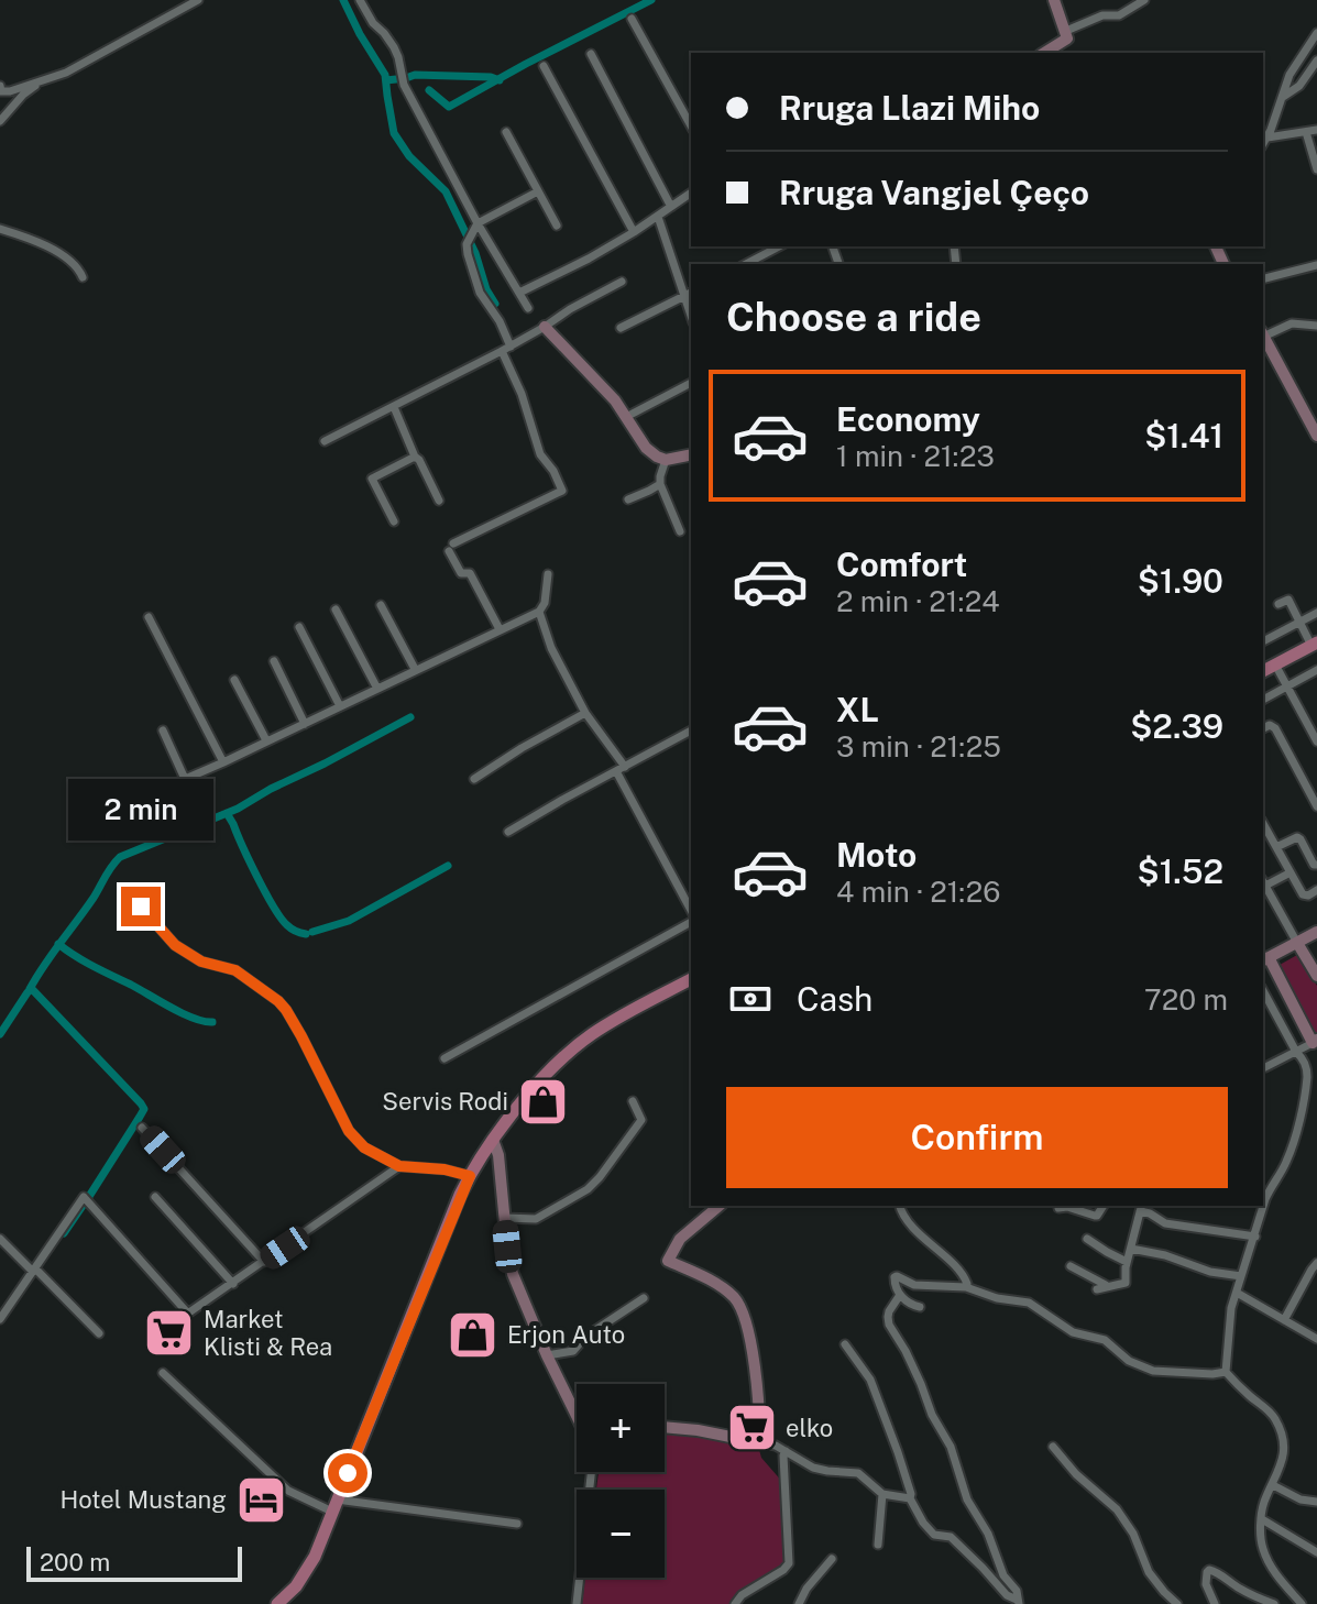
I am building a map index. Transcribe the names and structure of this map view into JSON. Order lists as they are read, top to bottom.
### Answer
{
  "places": {
    "shop": ["Servis Rodi", "Erjon Auto"],
    "supermarket": ["Market Klisti & Rea", "elko"],
    "hotel": ["Hotel Mustang"]
  },
  "scale_bar": "200 m",
  "page": {
    "banner": ["Rruga Llazi Miho", "Rruga Vangjel Çeço"],
    "heading": "Choose a ride",
    "list": [
      {
        "name": "Economy",
        "note": "1 min · 21:23",
        "value": "$1.41"
      },
      {
        "name": "Comfort",
        "note": "2 min · 21:24",
        "value": "$1.90"
      },
      {
        "name": "XL",
        "note": "3 min · 21:25",
        "value": "$2.39"
      },
      {
        "name": "Moto",
        "note": "4 min · 21:26",
        "value": "$1.52"
      }
    ],
    "bubble": "2 min",
    "pay": ["Cash", "720 m"],
    "buttons": "Confirm",
    "map_buttons": ["+", "−"],
    "scale": "200 m"
  }
}
